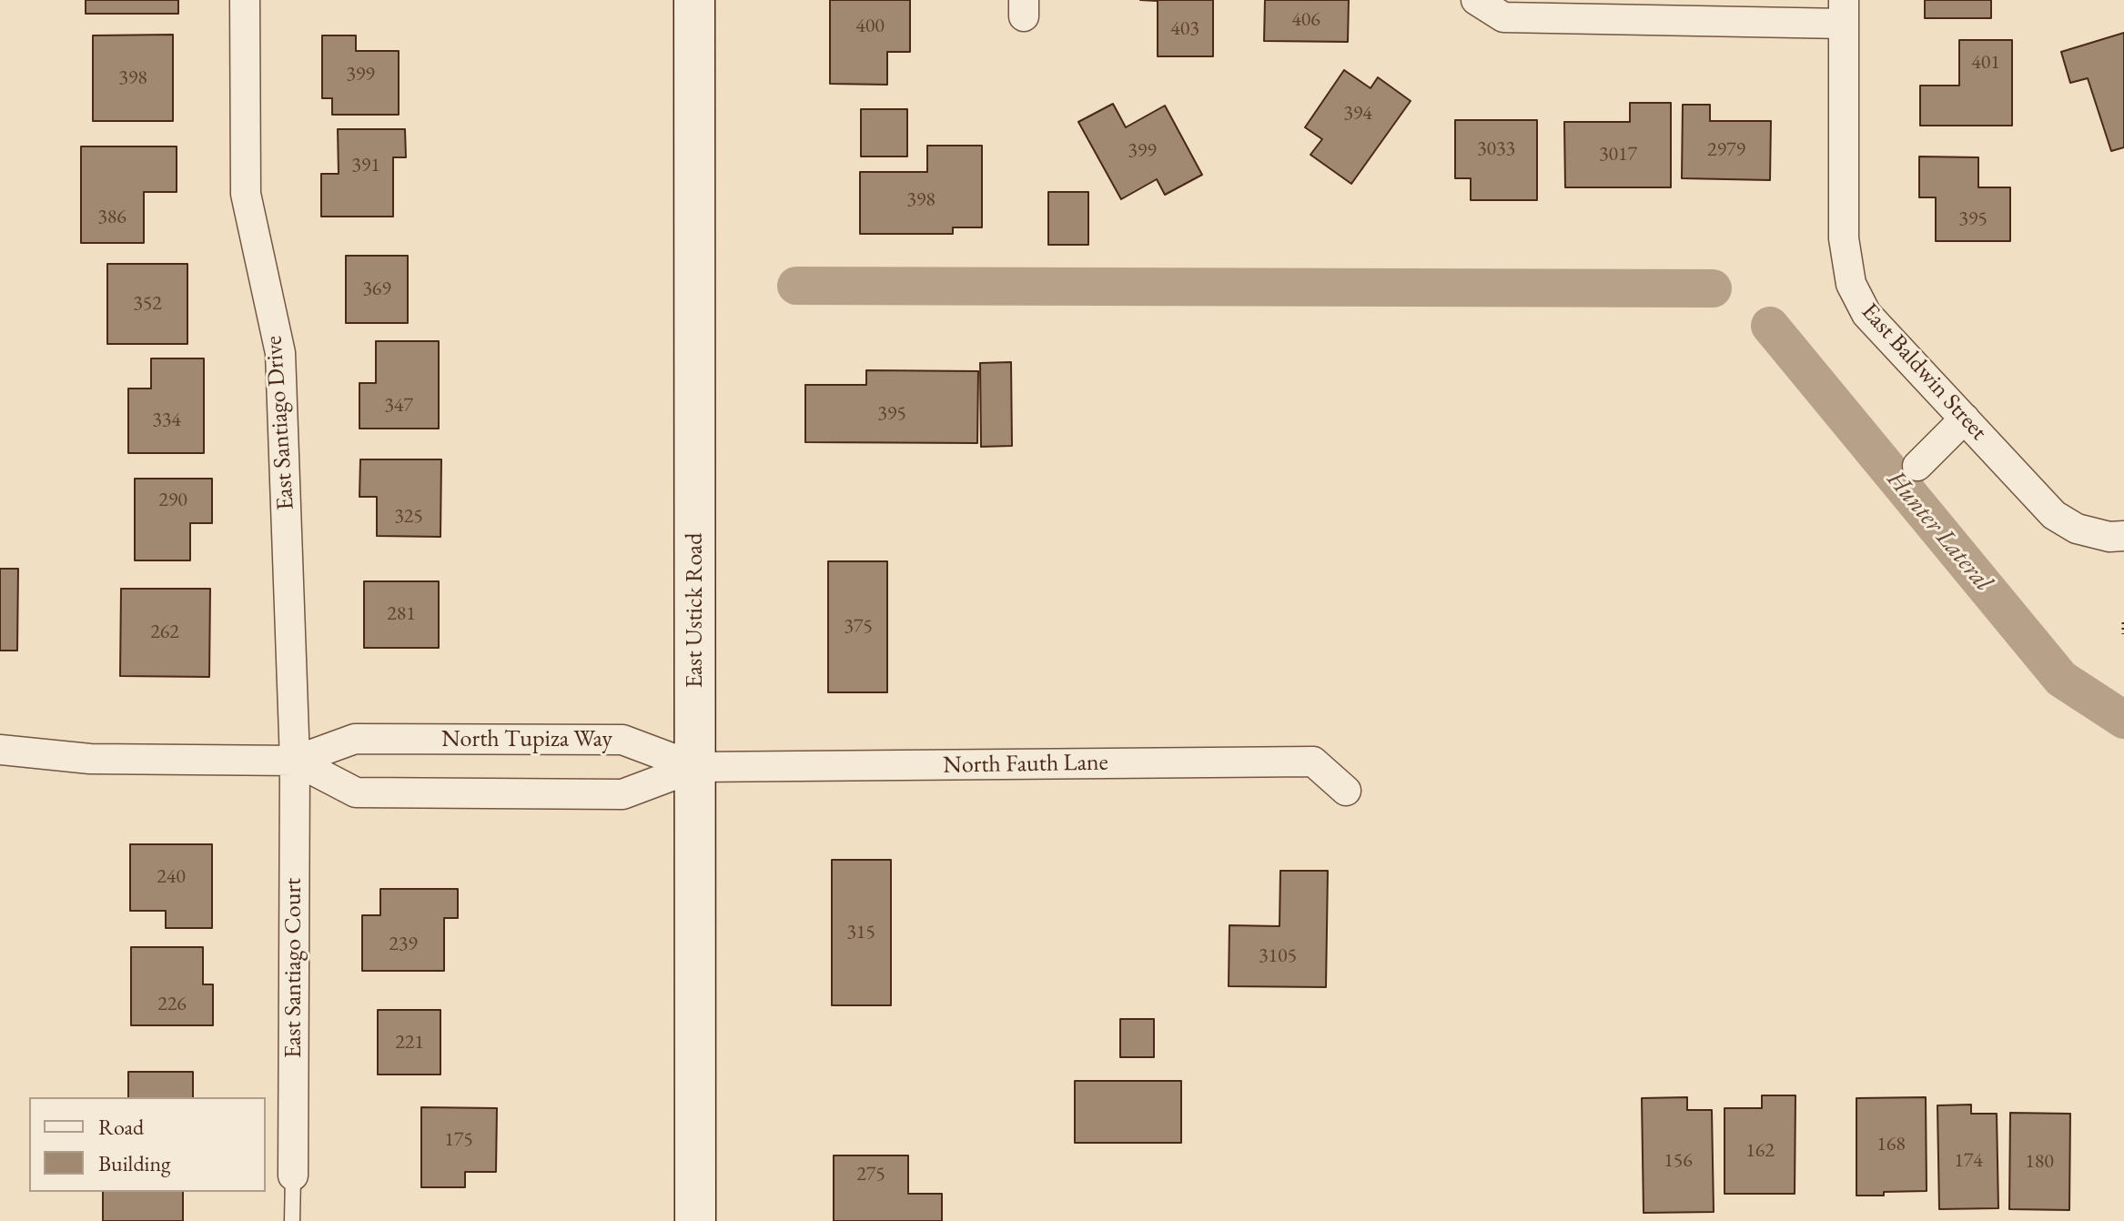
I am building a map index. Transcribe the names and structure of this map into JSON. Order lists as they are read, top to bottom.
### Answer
{
  "streets": {
    "main road": ["East Ustick Road"],
    "street": [
      "East Baldwin Street",
      "East Santiago Drive",
      "North Tupiza Way",
      "North Fauth Lane",
      "East Santiago Court"
    ]
  },
  "crossings": [
    ["East Santiago Drive", "North Tupiza Way"],
    ["East Santiago Drive", "East Santiago Court"],
    ["East Ustick Road", "North Tupiza Way"],
    ["East Ustick Road", "North Fauth Lane"],
    ["North Tupiza Way", "North Fauth Lane"],
    ["North Tupiza Way", "East Santiago Court"]
  ],
  "water": ["Hunter Lateral"],
  "house_numbers": [
    "406",
    "400",
    "403",
    "401",
    "399",
    "398",
    "394",
    "3033",
    "2979",
    "399",
    "3017",
    "391",
    "398",
    "386",
    "395",
    "369",
    "352",
    "347",
    "395",
    "334",
    "290",
    "325",
    "281",
    "375",
    "262",
    "240",
    "315",
    "239",
    "3105",
    "226",
    "221",
    "175",
    "168",
    "162",
    "156",
    "174",
    "180",
    "275"
  ],
  "legend": ["Road", "Building"]
}
